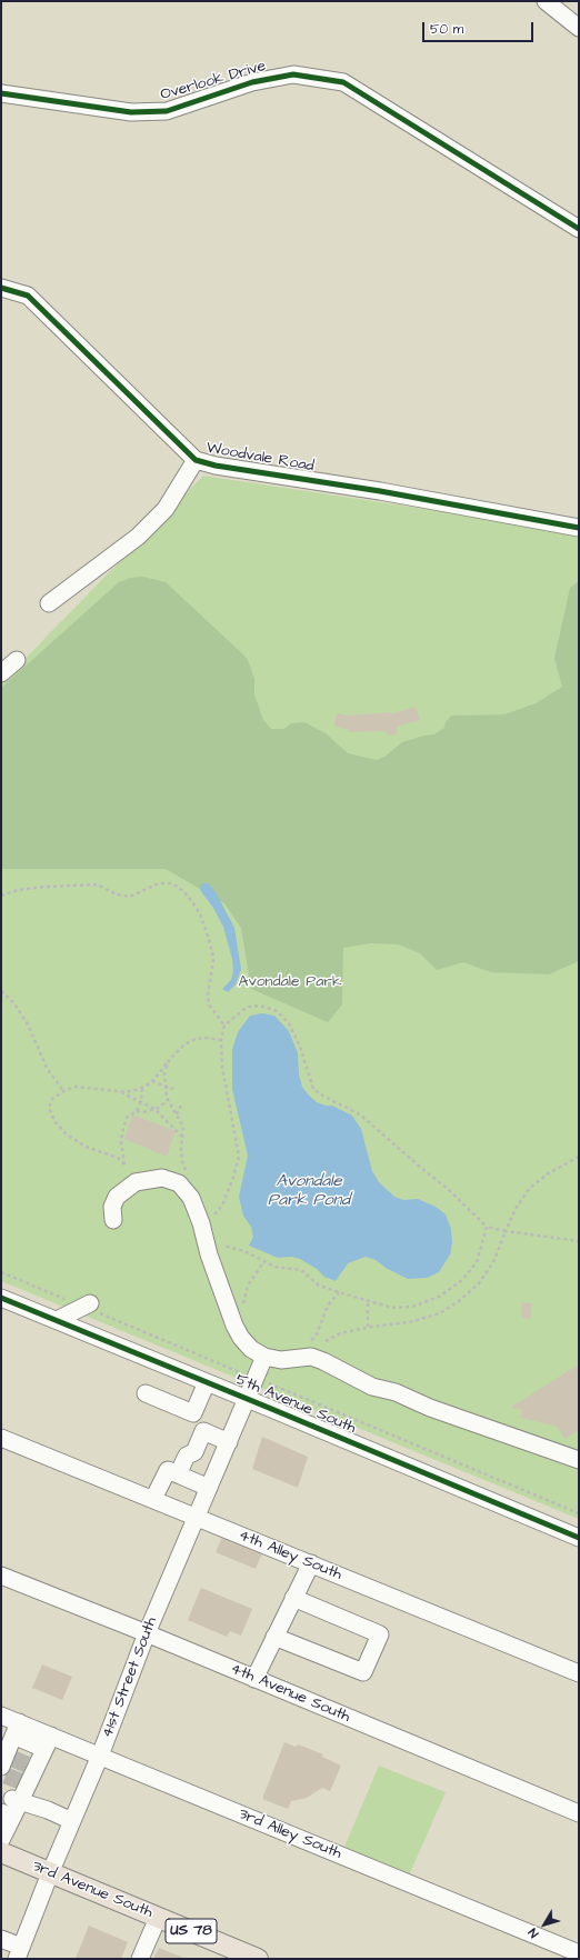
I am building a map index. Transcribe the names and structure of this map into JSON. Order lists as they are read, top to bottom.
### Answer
{
  "streets": {
    "main road": ["3rd Avenue South", "US 78"],
    "street": [
      "Overlook Drive",
      "Woodvale Road",
      "5th Avenue South",
      "4th Alley South",
      "41st Street South",
      "4th Avenue South",
      "3rd Alley South"
    ]
  },
  "crossings": [
    ["5th Avenue South", "41st Street South"],
    ["4th Alley South", "41st Street South"],
    ["41st Street South", "4th Avenue South"],
    ["41st Street South", "3rd Alley South"],
    ["41st Street South", "3rd Avenue South"]
  ],
  "water": ["Avondale Park Pond"],
  "parks": ["Avondale Park"],
  "scale_bar": "50 m",
  "north": "bottom left"
}
